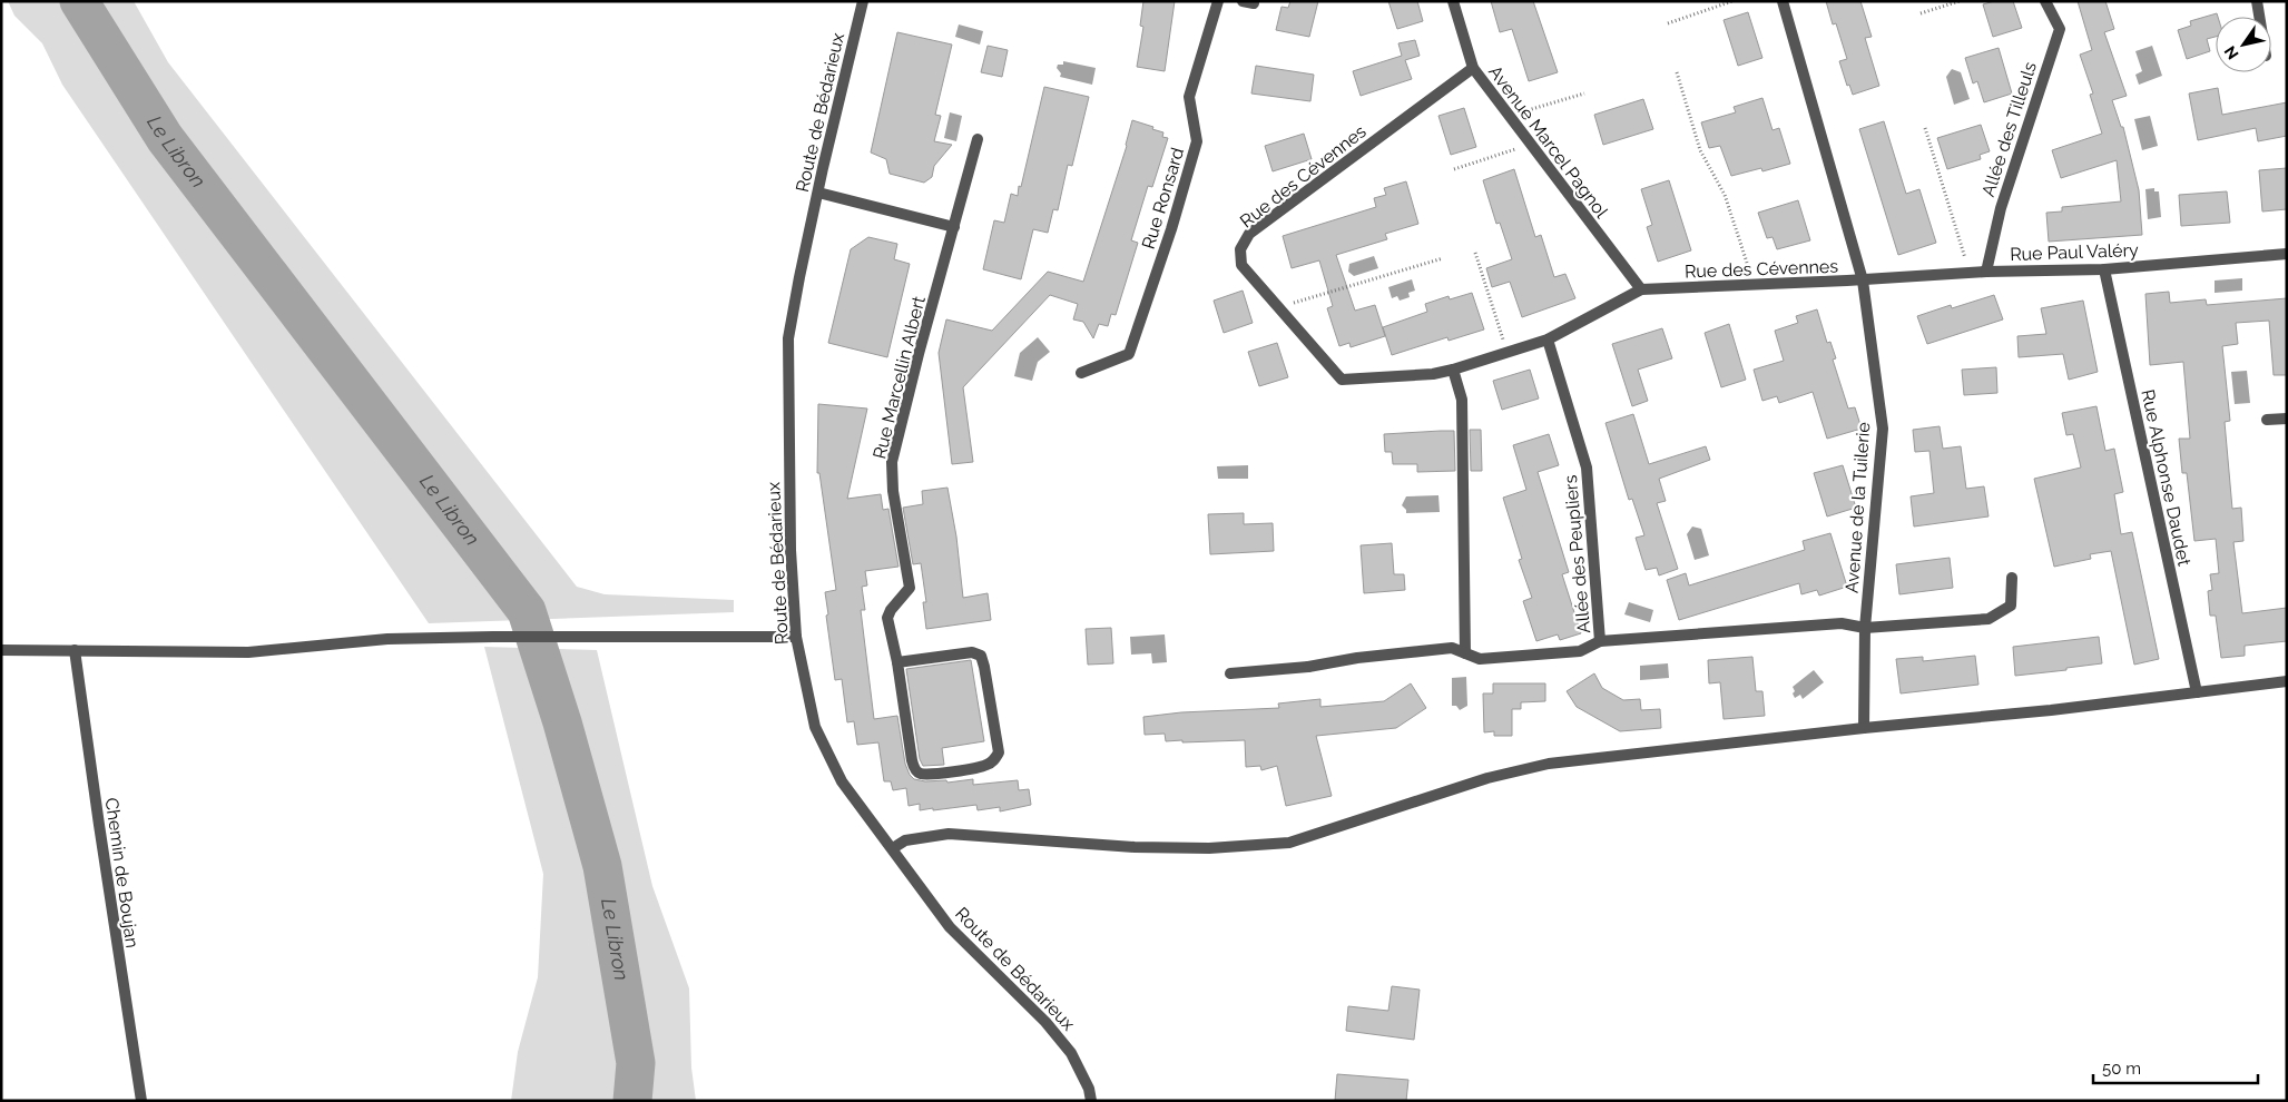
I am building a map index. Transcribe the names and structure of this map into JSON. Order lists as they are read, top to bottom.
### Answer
{
  "streets": {
    "street": [
      "Route de Bédarieux",
      "Allée des Tilleuls",
      "Avenue Marcel Pagnol",
      "Rue des Cévennes",
      "Rue Ronsard",
      "Rue Paul Valéry",
      "Rue Marcellin Albert",
      "Rue Alphonse Daudet",
      "Avenue de la Tuilerie",
      "Allée des Peupliers",
      "Chemin de Boujan"
    ]
  },
  "crossings": [
    ["Allée des Tilleuls", "Rue Paul Valéry"],
    ["Avenue Marcel Pagnol", "Rue des Cévennes"],
    ["Rue des Cévennes", "Rue Paul Valéry"],
    ["Rue des Cévennes", "Avenue de la Tuilerie"],
    ["Rue des Cévennes", "Allée des Peupliers"],
    ["Rue Paul Valéry", "Rue Alphonse Daudet"],
    ["Rue Paul Valéry", "Avenue de la Tuilerie"],
    ["Avenue de la Tuilerie", "Allée des Peupliers"]
  ],
  "water": ["Le Libron"],
  "scale_bar": "50 m",
  "north": "bottom left"
}
